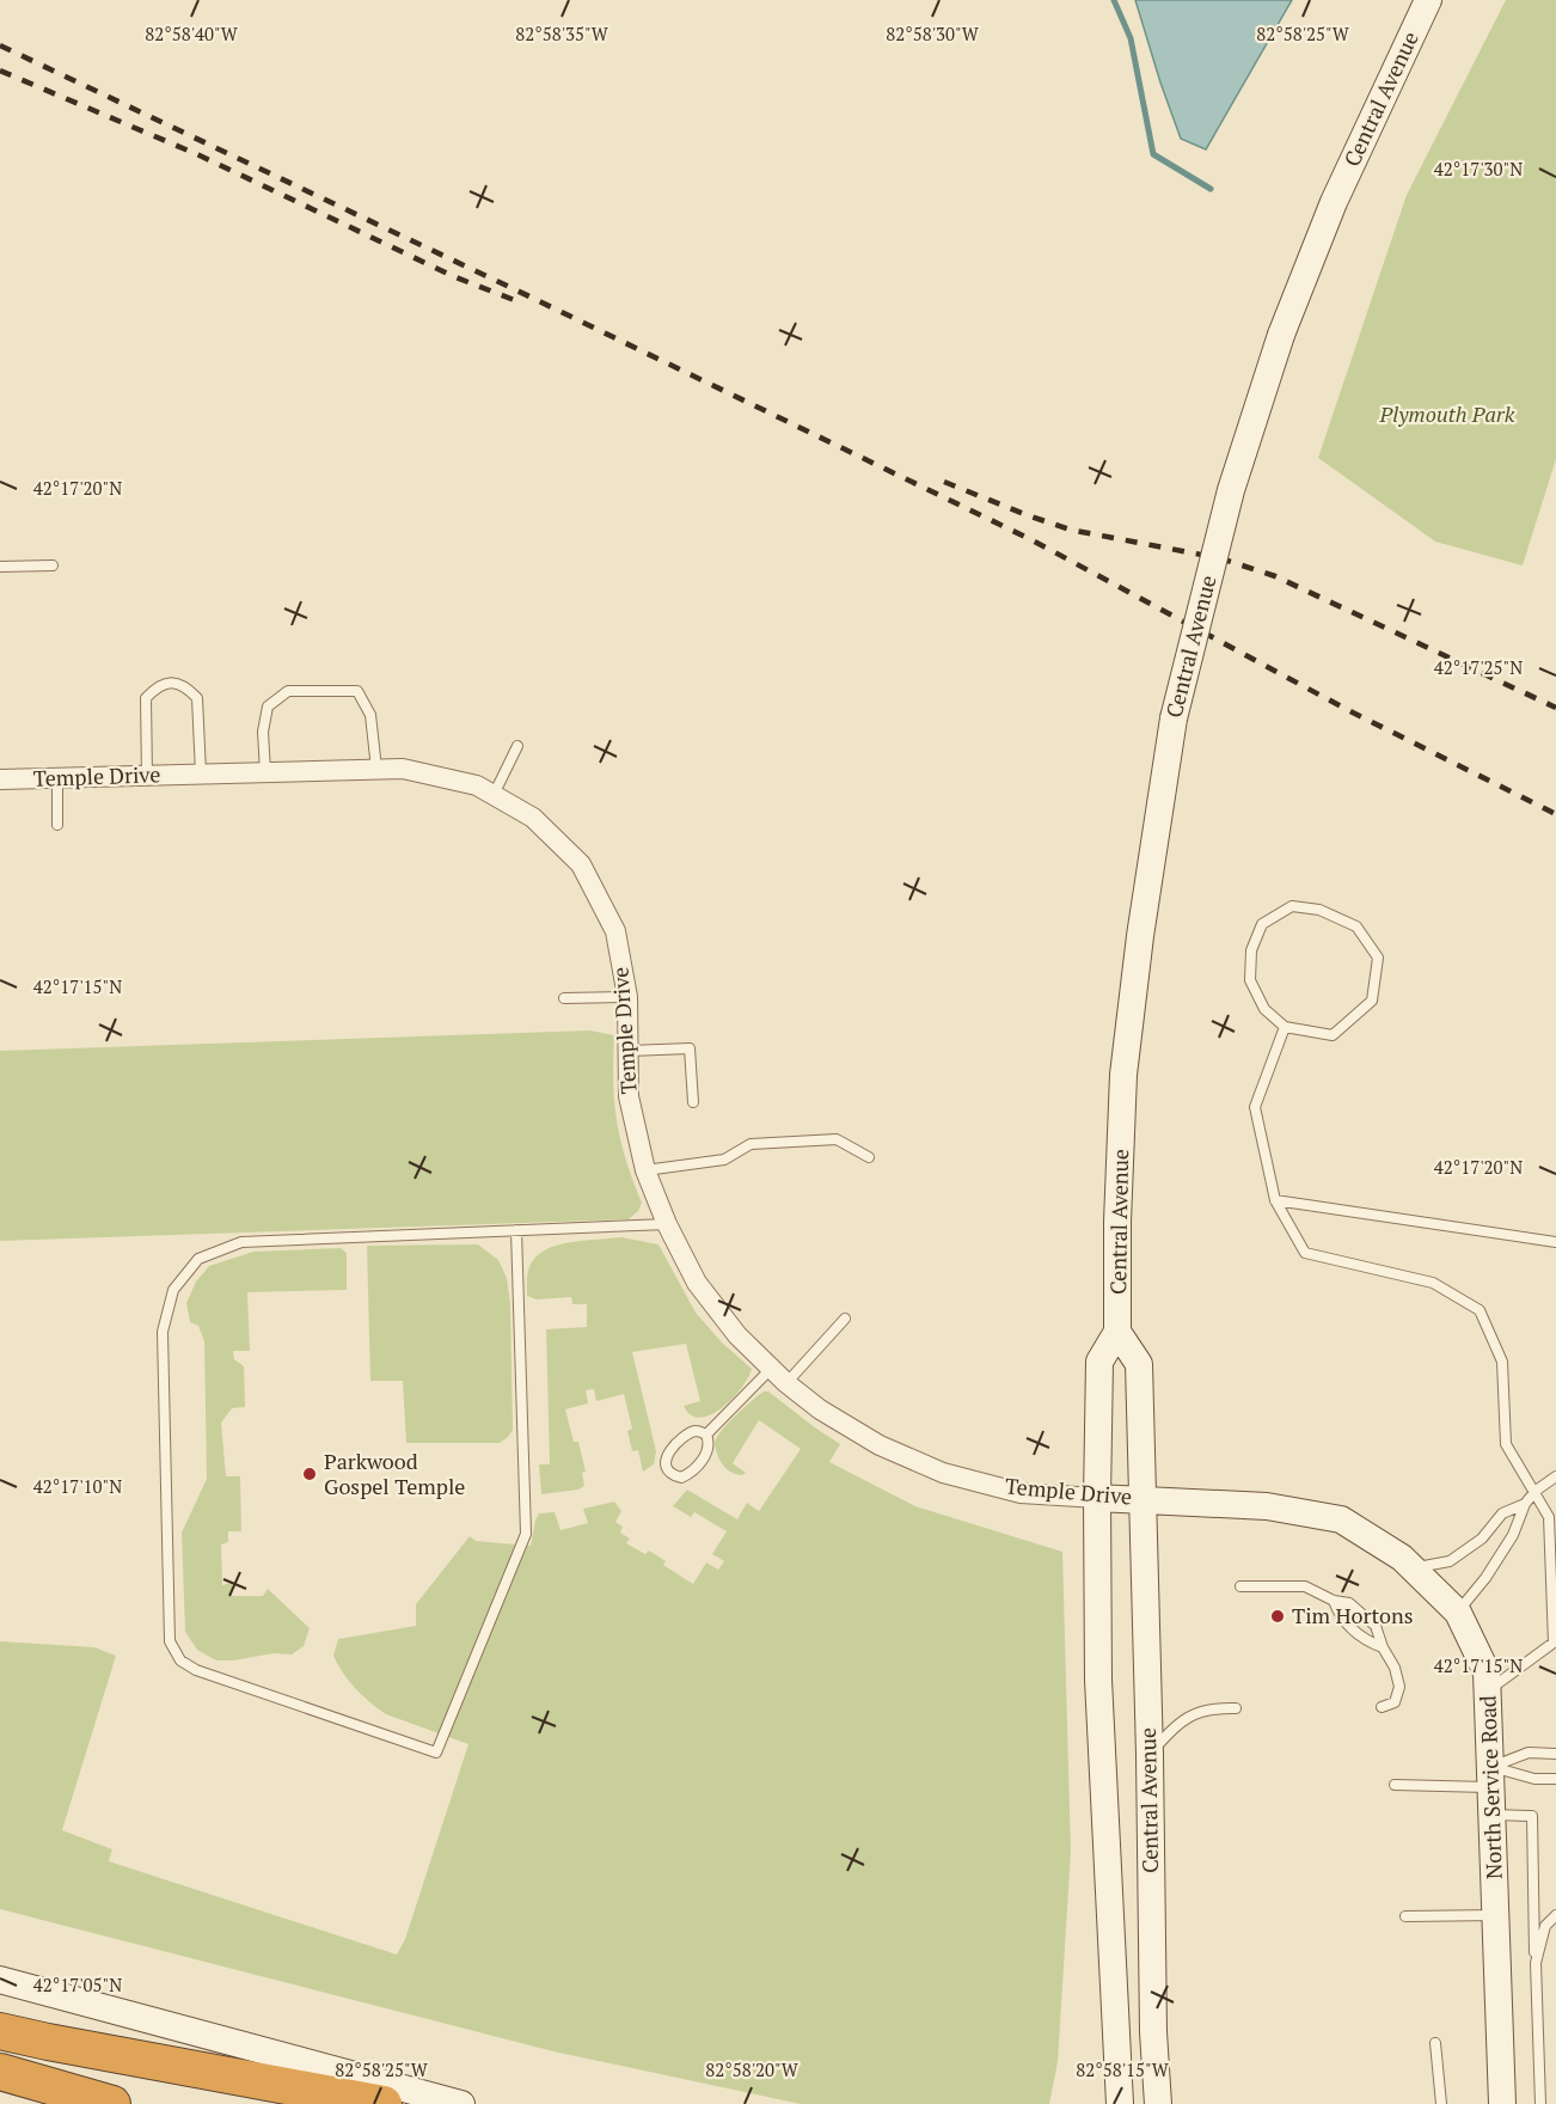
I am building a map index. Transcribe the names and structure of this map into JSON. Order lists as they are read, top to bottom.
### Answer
{
  "streets": {
    "street": ["Central Avenue", "Temple Drive", "North Service Road"]
  },
  "crossings": [
    ["Central Avenue", "Temple Drive"],
    ["Central Avenue", "North Service Road"],
    ["Temple Drive", "North Service Road"]
  ],
  "parks": ["Plymouth Park"],
  "places": ["Parkwood Gospel Temple", "Tim Hortons"],
  "coordinates": [
    "82°58'40\"W",
    "82°58'35\"W",
    "82°58'30\"W",
    "82°58'25\"W",
    "42°17'30\"N",
    "42°17'20\"N",
    "42°17'25\"N",
    "42°17'15\"N",
    "42°17'10\"N",
    "42°17'05\"N",
    "82°58'20\"W",
    "82°58'15\"W"
  ]
}
